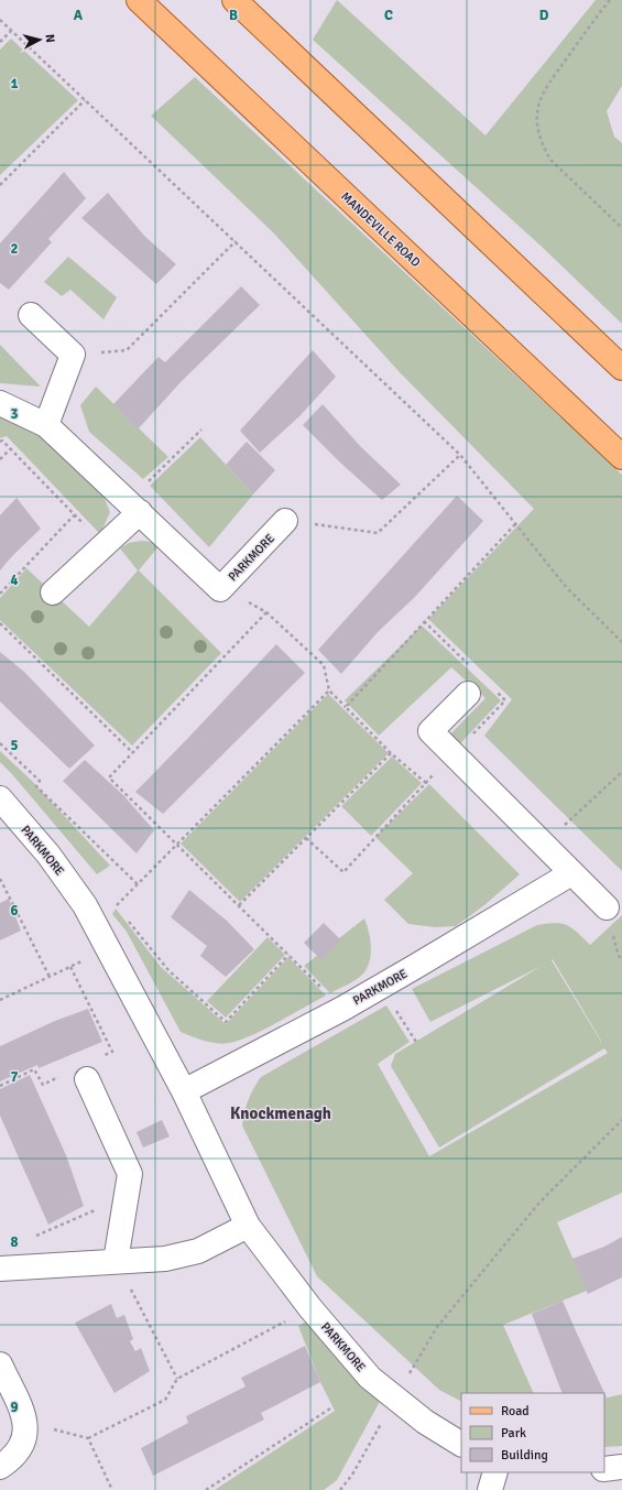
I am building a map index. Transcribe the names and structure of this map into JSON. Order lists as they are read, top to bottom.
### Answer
{
  "streets": {
    "main road": ["MANDEVILLE ROAD"],
    "street": ["PARKMORE"]
  },
  "districts": ["Knockmenagh"],
  "legend": ["Road", "Park", "Building"],
  "north": "right",
  "grid": {
    "columns": [
      "A",
      "B",
      "C",
      "D"
    ],
    "rows": [
      "1",
      "2",
      "3",
      "4",
      "5",
      "6",
      "7",
      "8",
      "9"
    ]
  }
}
